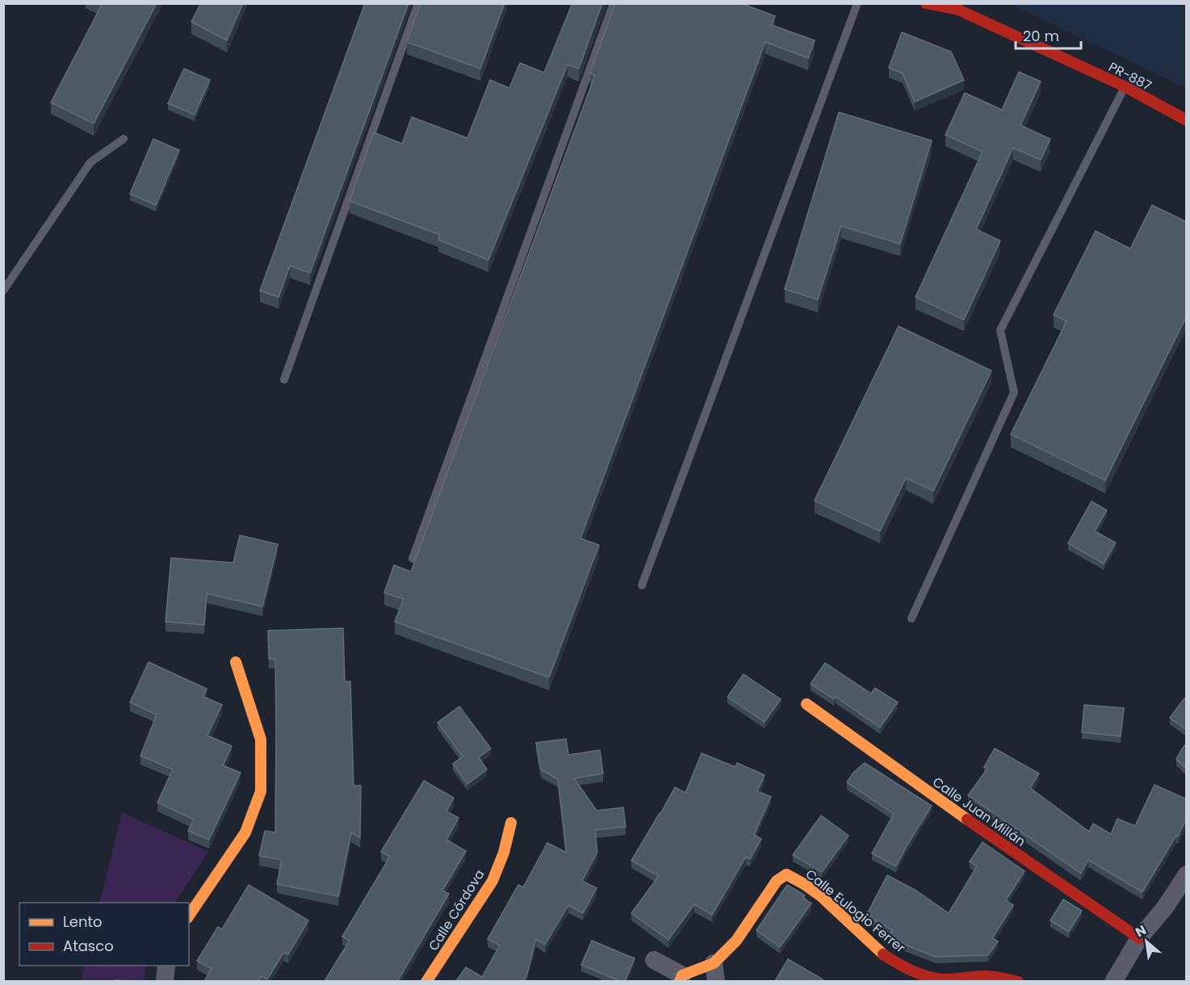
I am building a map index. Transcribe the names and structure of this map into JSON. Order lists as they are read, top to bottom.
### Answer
{
  "streets": {
    "street": [
      "PR-887",
      "Calle Juan Millán",
      "Calle Córdova",
      "Calle Eulogio Ferrer"
    ]
  },
  "legend": ["Lento", "Atasco"],
  "scale_bar": "20 m",
  "north": "top left"
}
